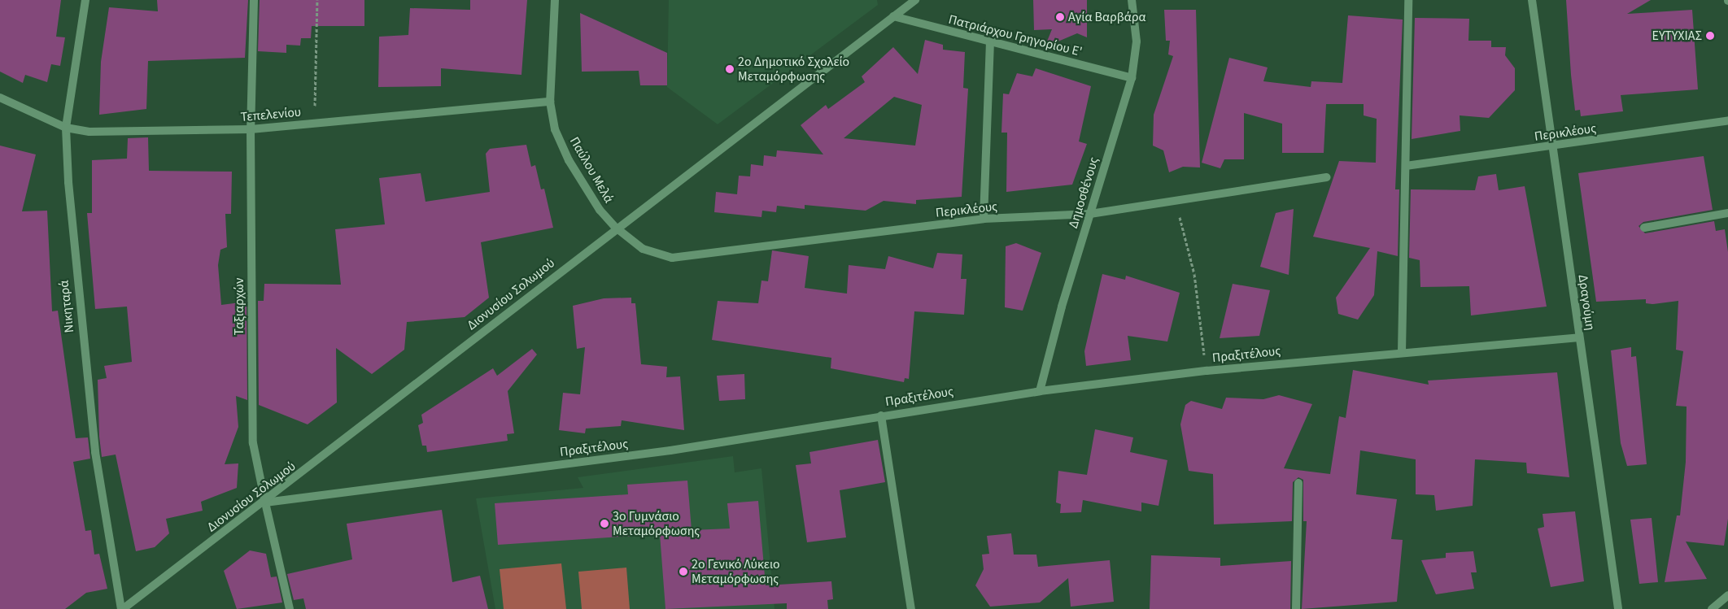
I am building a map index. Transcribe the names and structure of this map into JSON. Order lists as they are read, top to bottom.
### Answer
{
  "streets": {
    "street": [
      "Πατριάρχου Γρηγορίου Ε'",
      "Τεπελενίου",
      "Περικλέους",
      "Παύλου Μελά",
      "Δημοσθένους",
      "Διονυσίου Σολωμού",
      "Δραγούμη",
      "Νικηταρά",
      "Ταξιαρχών",
      "Πραξιτέλους"
    ]
  },
  "crossings": [
    ["Πατριάρχου Γρηγορίου Ε'", "Δημοσθένους"],
    ["Πατριάρχου Γρηγορίου Ε'", "Διονυσίου Σολωμού"],
    ["Τεπελενίου", "Παύλου Μελά"],
    ["Τεπελενίου", "Νικηταρά"],
    ["Τεπελενίου", "Ταξιαρχών"],
    ["Περικλέους", "Παύλου Μελά"],
    ["Περικλέους", "Δημοσθένους"],
    ["Περικλέους", "Διονυσίου Σολωμού"],
    ["Περικλέους", "Δραγούμη"],
    ["Παύλου Μελά", "Διονυσίου Σολωμού"],
    ["Δημοσθένους", "Πραξιτέλους"],
    ["Διονυσίου Σολωμού", "Νικηταρά"],
    ["Διονυσίου Σολωμού", "Ταξιαρχών"],
    ["Διονυσίου Σολωμού", "Πραξιτέλους"],
    ["Δραγούμη", "Πραξιτέλους"],
    ["Ταξιαρχών", "Πραξιτέλους"]
  ],
  "places": [
    "Αγία Βαρβάρα",
    "ΕΥΤΥΧΙΑΣ",
    "2ο Δημοτικό Σχολείο Μεταμόρφωσης",
    "3ο Γυμνάσιο Μεταμόρφωσης",
    "2ο Γενικό Λύκειο Μεταμόρφωσης"
  ]
}
